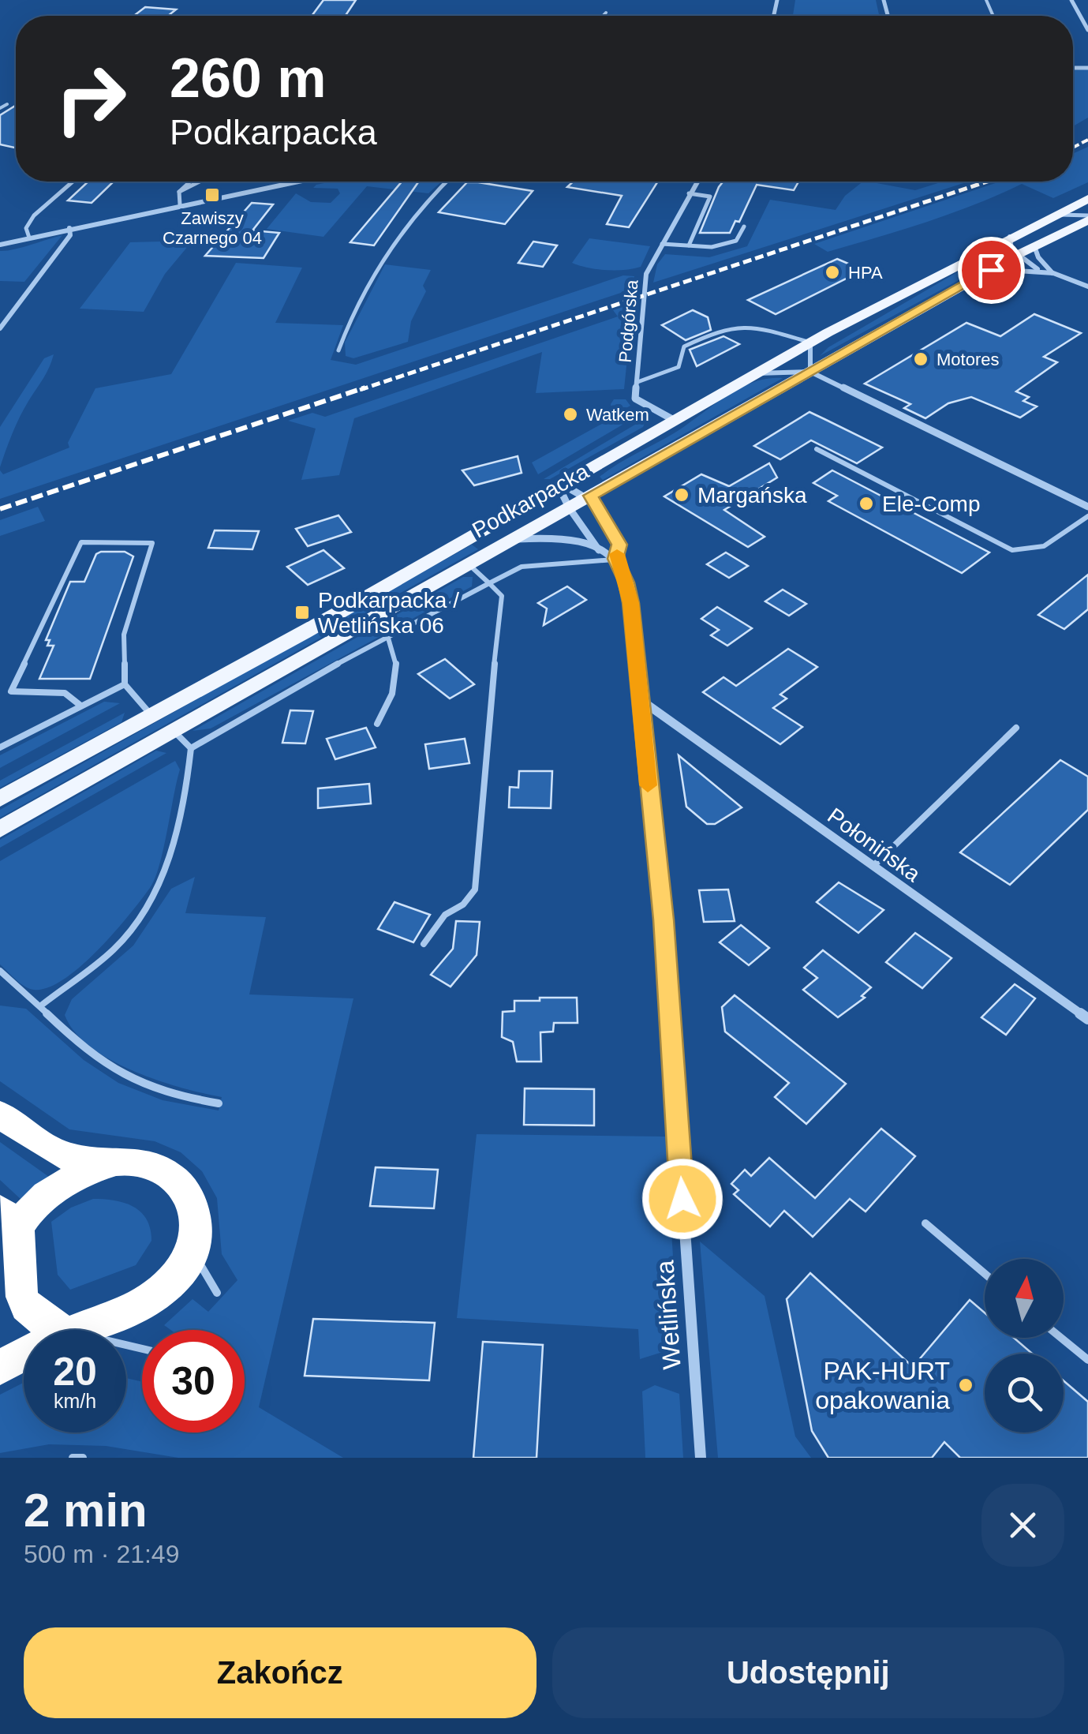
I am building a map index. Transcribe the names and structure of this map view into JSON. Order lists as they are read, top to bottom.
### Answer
{
  "streets": {
    "main road": ["Podkarpacka"],
    "street": ["Podgórska", "Połonińska", "Wetlińska"]
  },
  "crossings": [
    ["Podgórska", "Podkarpacka"],
    ["Podkarpacka", "Wetlińska"],
    ["Połonińska", "Wetlińska"]
  ],
  "places": {
    "transit": ["Zawiszy Czarnego 04", "Podkarpacka / Wetlińska 06"],
    "other": [
      "HPA",
      "Motores",
      "Watkem",
      "Margańska",
      "Ele-Comp",
      "PAK-HURT opakowania"
    ]
  },
  "north": "top",
  "page": {
    "turn": ["260 m", "Podkarpacka"],
    "speed": "20 km/h",
    "limit": "30",
    "heading": ["2 min", "500 m · 21:49"],
    "buttons": ["Zakończ", "Udostępnij"]
  }
}
